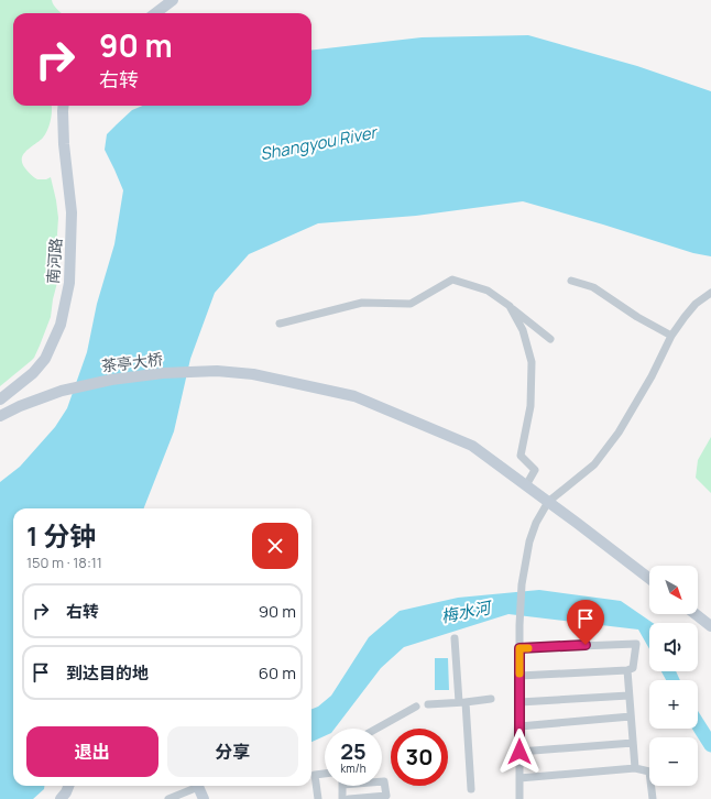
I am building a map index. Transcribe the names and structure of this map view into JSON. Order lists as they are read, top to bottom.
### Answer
{
  "streets": {
    "main road": ["南河路", "茶亭大桥"]
  },
  "water": ["Shangyou River", "梅水河"],
  "north": "bottom right",
  "page": {
    "turn": ["90 m", "右转"],
    "heading": ["1 分钟", "150 m · 18:11"],
    "map_buttons": ["+", "−"],
    "list": [
      {
        "name": "右转",
        "value": "90 m"
      },
      {
        "name": "到达目的地",
        "value": "60 m"
      }
    ],
    "buttons": ["退出", "分享"],
    "speed": "25 km/h",
    "limit": "30"
  }
}
